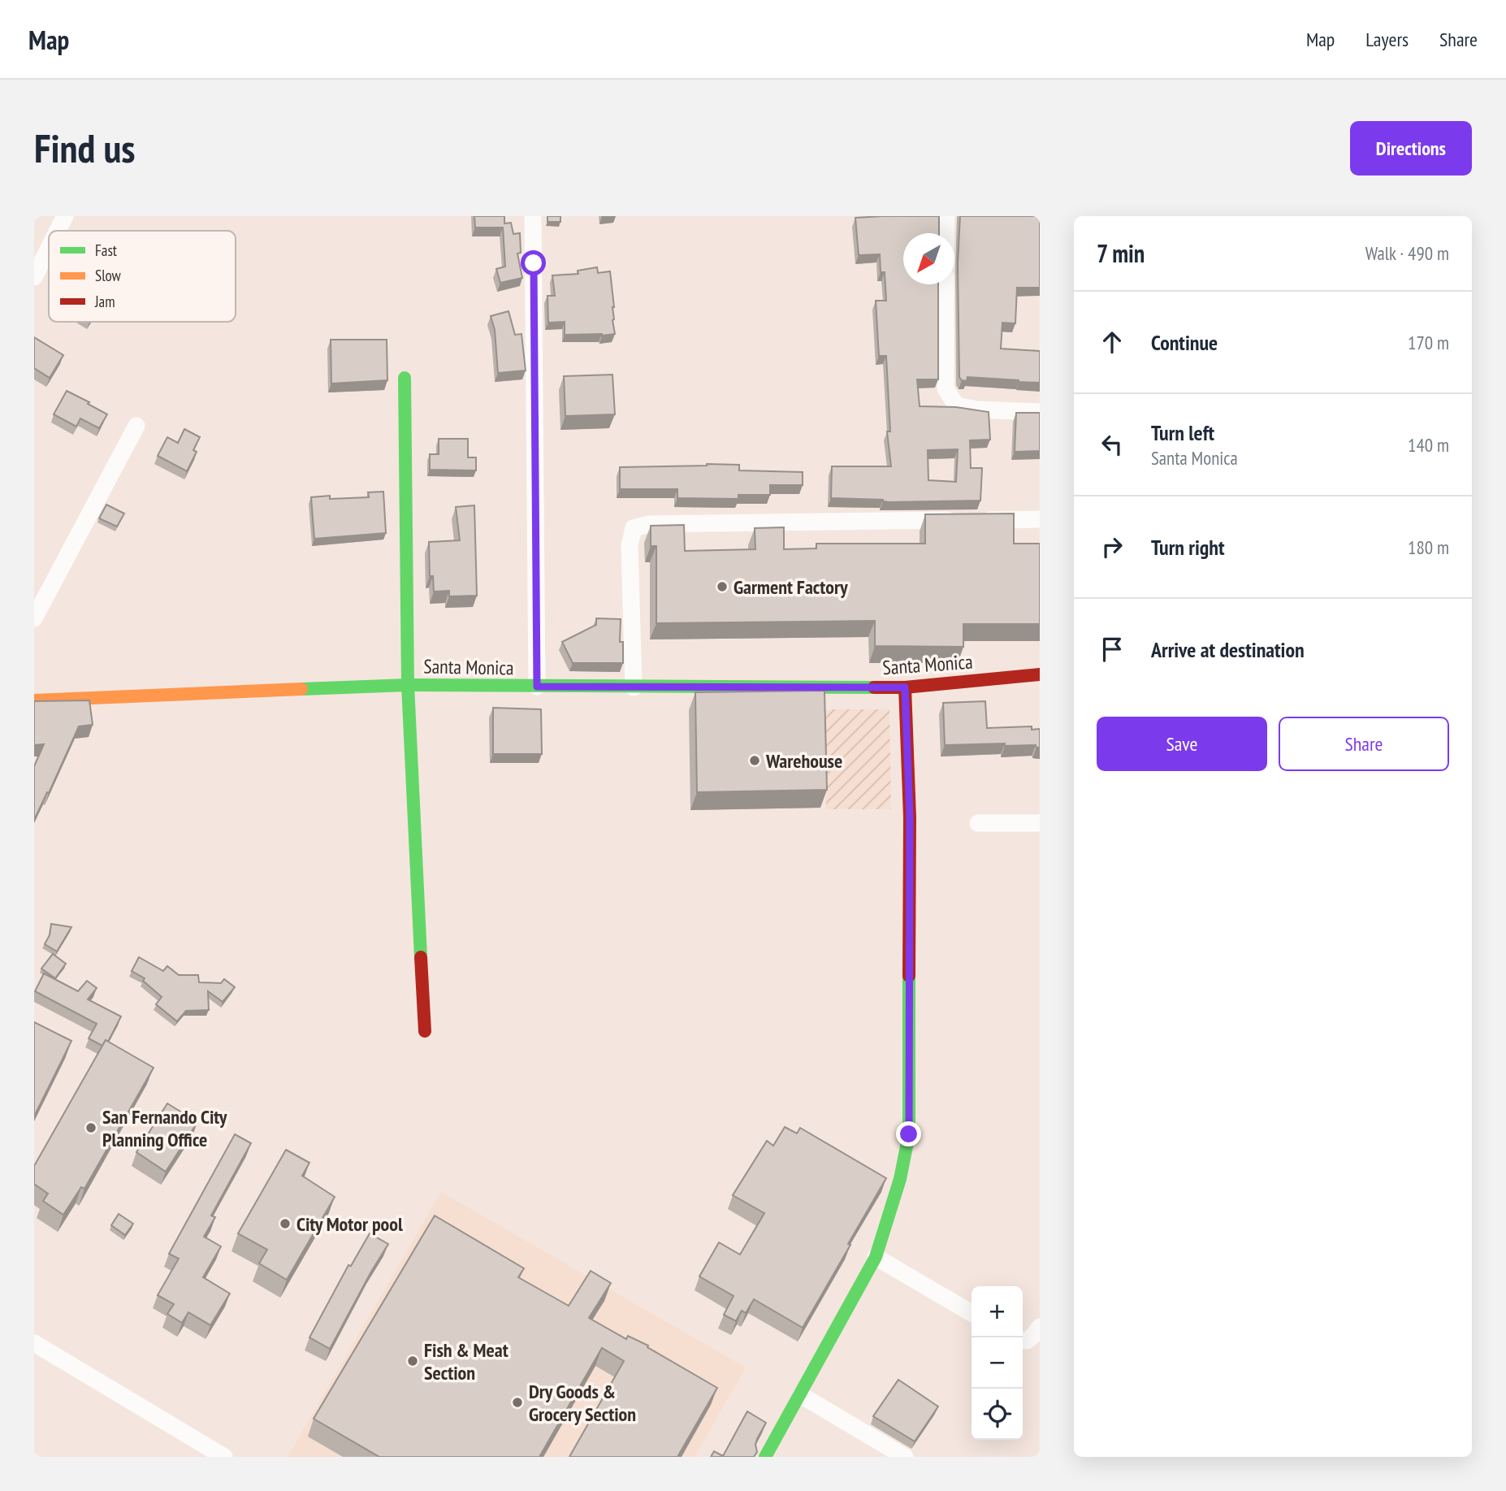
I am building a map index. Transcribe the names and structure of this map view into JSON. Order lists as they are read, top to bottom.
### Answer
{
  "streets": {
    "street": ["Santa Monica"]
  },
  "places": [
    "Garment Factory",
    "Warehouse",
    "San Fernando City Planning Office",
    "City Motor pool",
    "Fish & Meat Section",
    "Dry Goods & Grocery Section"
  ],
  "legend": ["Fast", "Slow", "Jam"],
  "north": "bottom left",
  "page": {
    "header": "Map",
    "nav": ["Map", "Layers", "Share"],
    "buttons": [
      "Directions",
      ["Save", "Share"]
    ],
    "title": "Find us",
    "heading": ["7 min", "Walk · 490 m"],
    "list": [
      ["Continue", "170 m"],
      ["Turn left", "Santa Monica", "140 m"],
      ["Turn right", "180 m"],
      "Arrive at destination"
    ],
    "map_buttons": ["+", "−"]
  }
}
